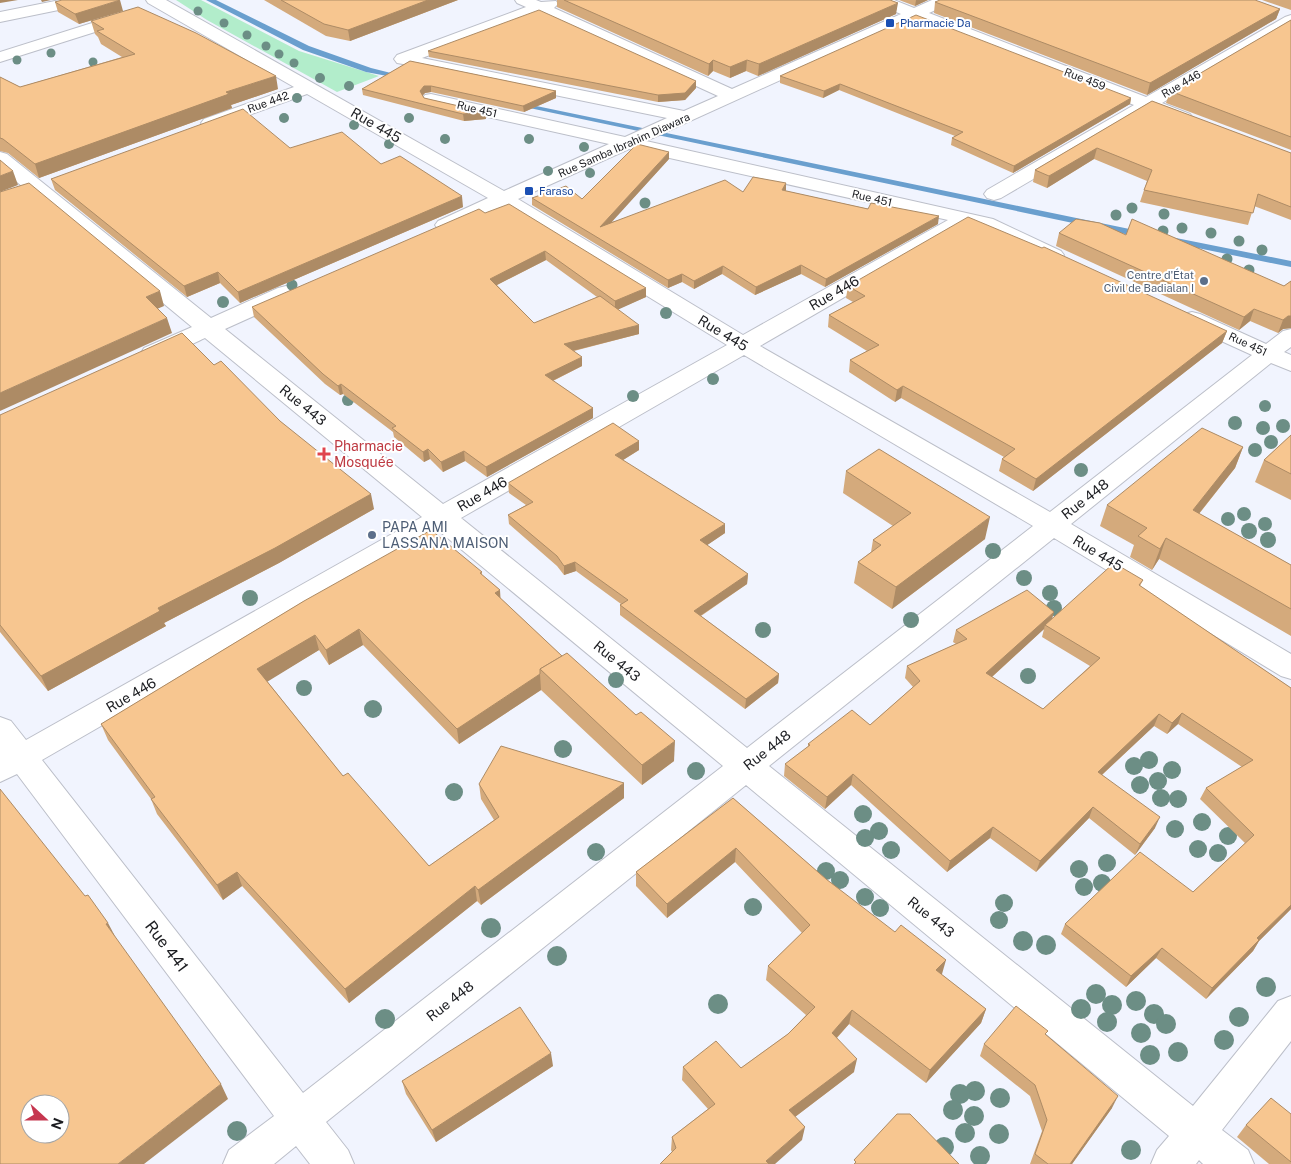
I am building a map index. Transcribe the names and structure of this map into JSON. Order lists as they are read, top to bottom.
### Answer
{
  "streets": {
    "street": [
      "Rue 459",
      "Rue 446",
      "Rue 442",
      "Rue 451",
      "Rue 445",
      "Rue Samba Ibrahim Diawara",
      "Rue 443",
      "Rue 448",
      "Rue 441"
    ]
  },
  "crossings": [
    ["Rue 459", "Rue 446"],
    ["Rue 459", "Rue Samba Ibrahim Diawara"],
    ["Rue 446", "Rue 451"],
    ["Rue 446", "Rue 445"],
    ["Rue 446", "Rue 443"],
    ["Rue 446", "Rue 441"],
    ["Rue 442", "Rue 445"],
    ["Rue 451", "Rue Samba Ibrahim Diawara"],
    ["Rue 451", "Rue 448"],
    ["Rue 445", "Rue Samba Ibrahim Diawara"],
    ["Rue 445", "Rue 448"],
    ["Rue 443", "Rue 448"],
    ["Rue 448", "Rue 441"]
  ],
  "places": {
    "transit": ["Pharmacie Da", "Faraso"],
    "other": ["Centre d'État Civil de Badialan I", "PAPA AMI LASSANA MAISON"],
    "health": ["Pharmacie Mosquée"]
  },
  "north": "right"
}
